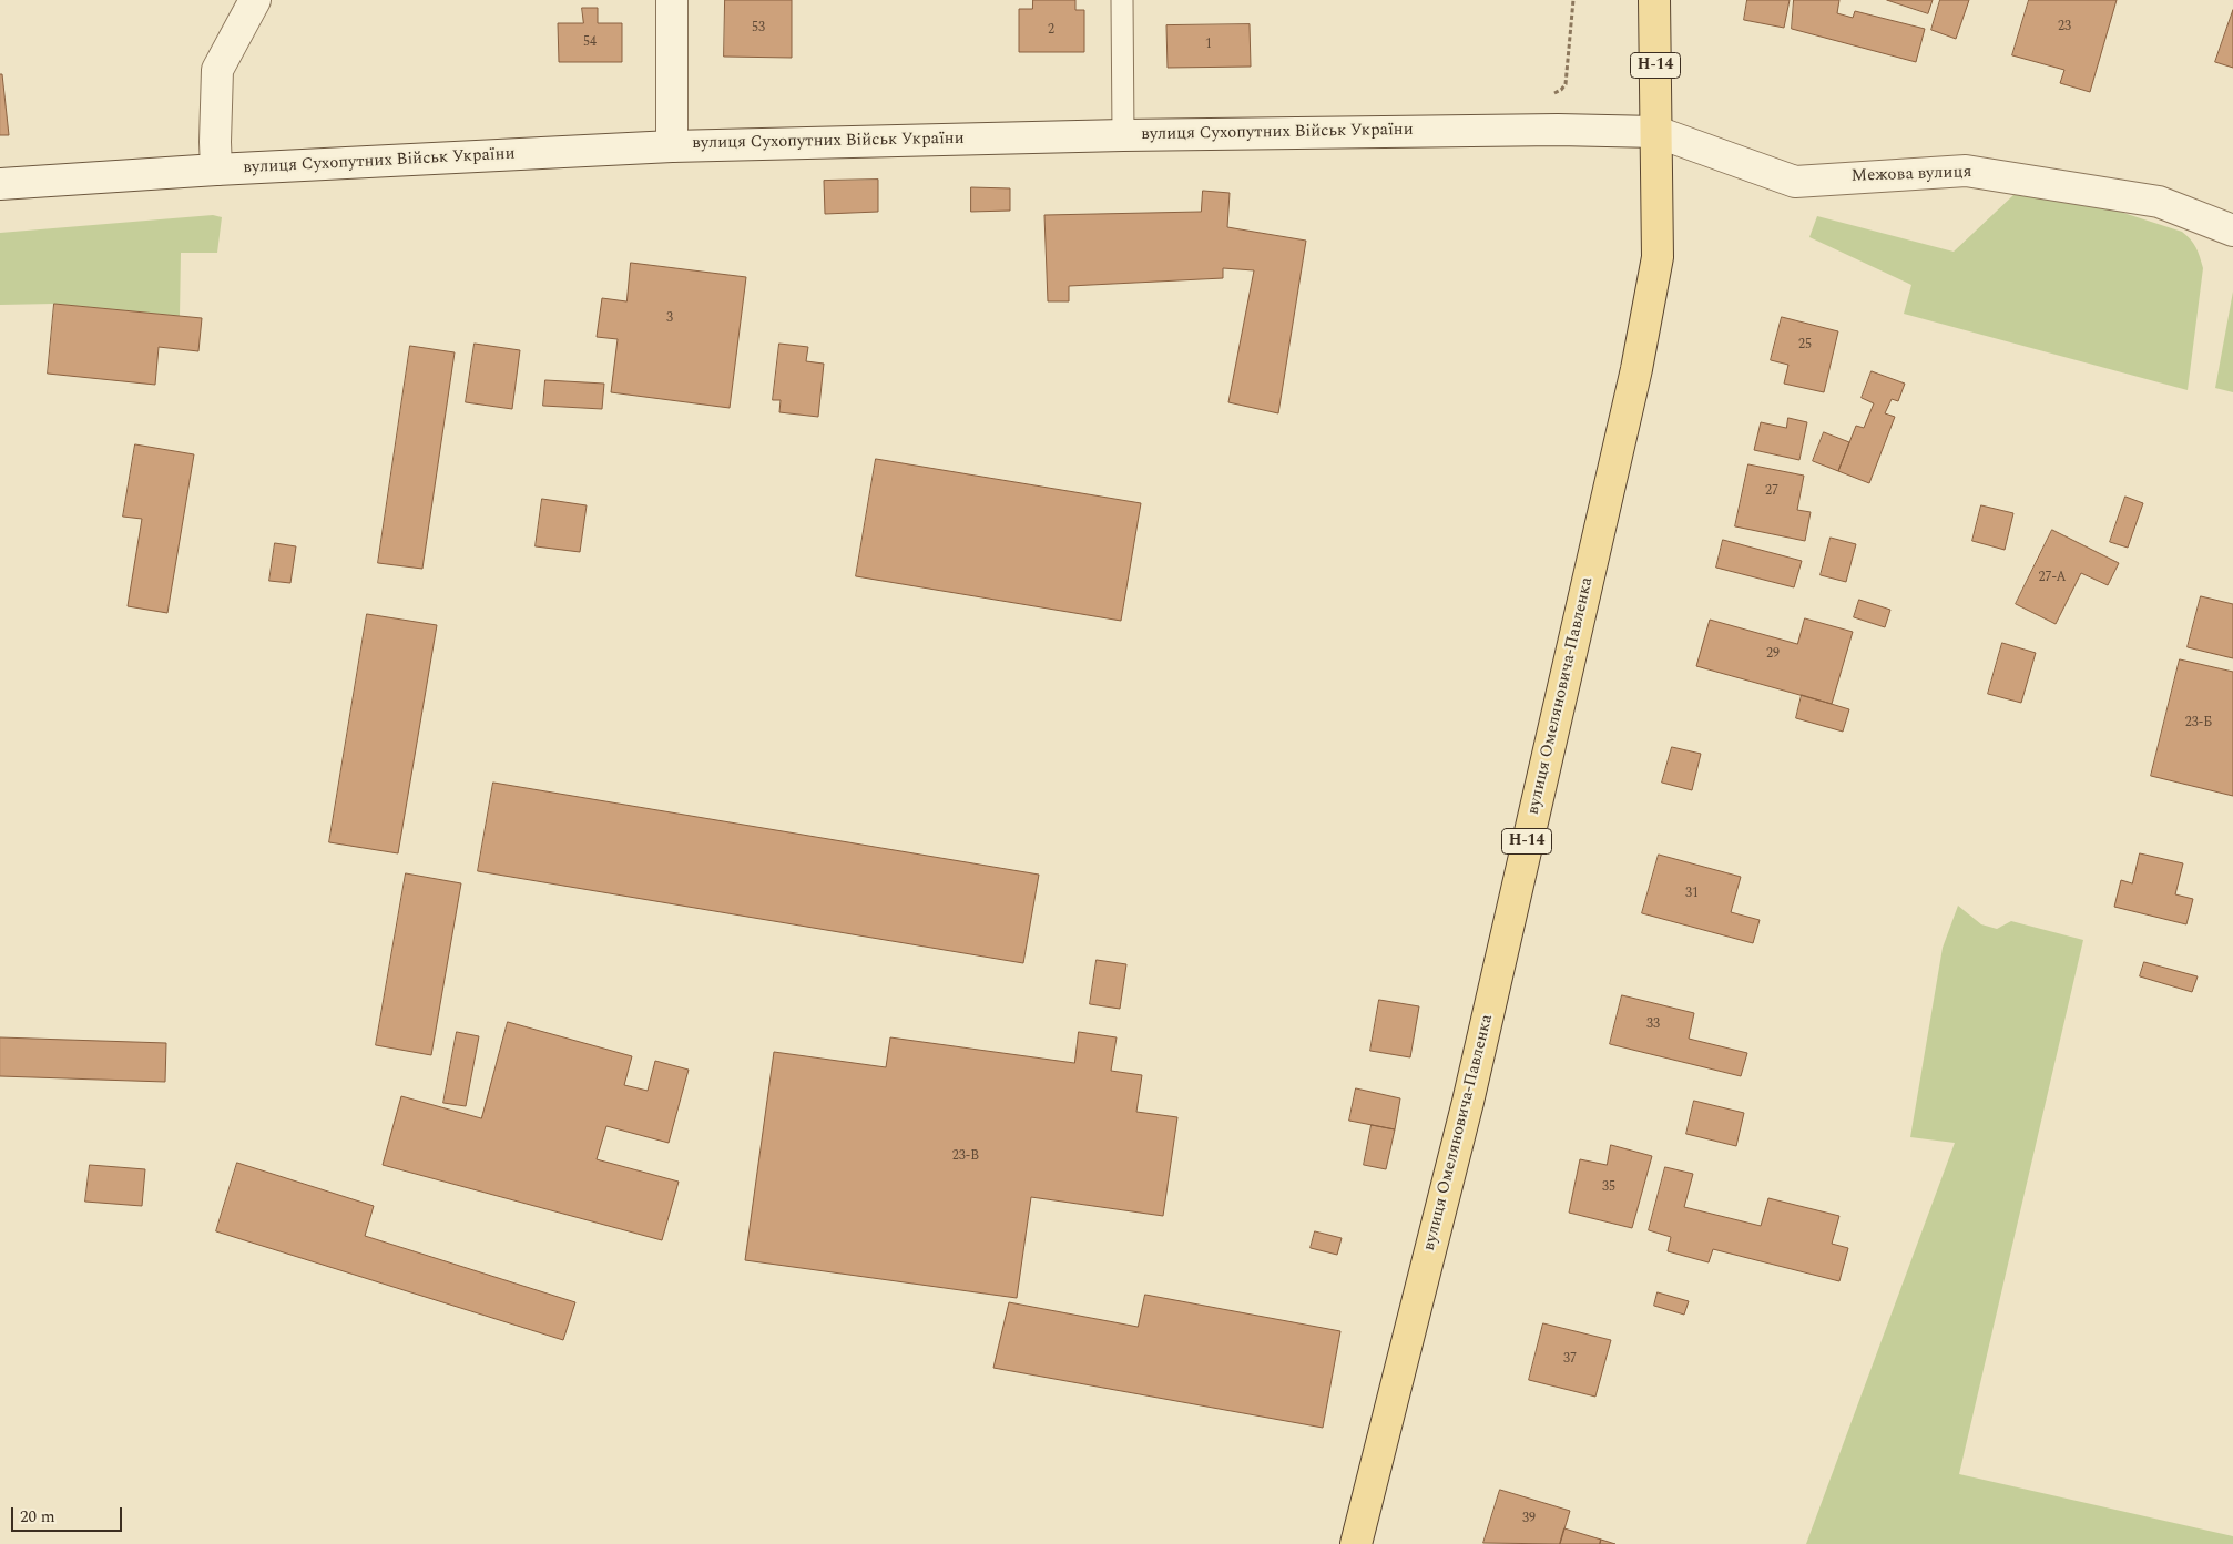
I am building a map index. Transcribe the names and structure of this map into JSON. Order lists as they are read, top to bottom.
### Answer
{
  "streets": {
    "main road": ["Н-14", "вулиця Омеляновича-Павленка"],
    "street": ["вулиця Сухопутних Військ України", "Межова вулиця"]
  },
  "crossings": [
    ["вулиця Сухопутних Військ України", "Межова вулиця"],
    ["вулиця Сухопутних Військ України", "вулиця Омеляновича-Павленка"],
    ["Межова вулиця", "вулиця Омеляновича-Павленка"]
  ],
  "house_numbers": [
    "23",
    "53",
    "2",
    "54",
    "1",
    "3",
    "25",
    "27",
    "27-А",
    "29",
    "23-Б",
    "31",
    "33",
    "23-В",
    "35",
    "37",
    "39"
  ],
  "scale_bar": "20 m"
}
